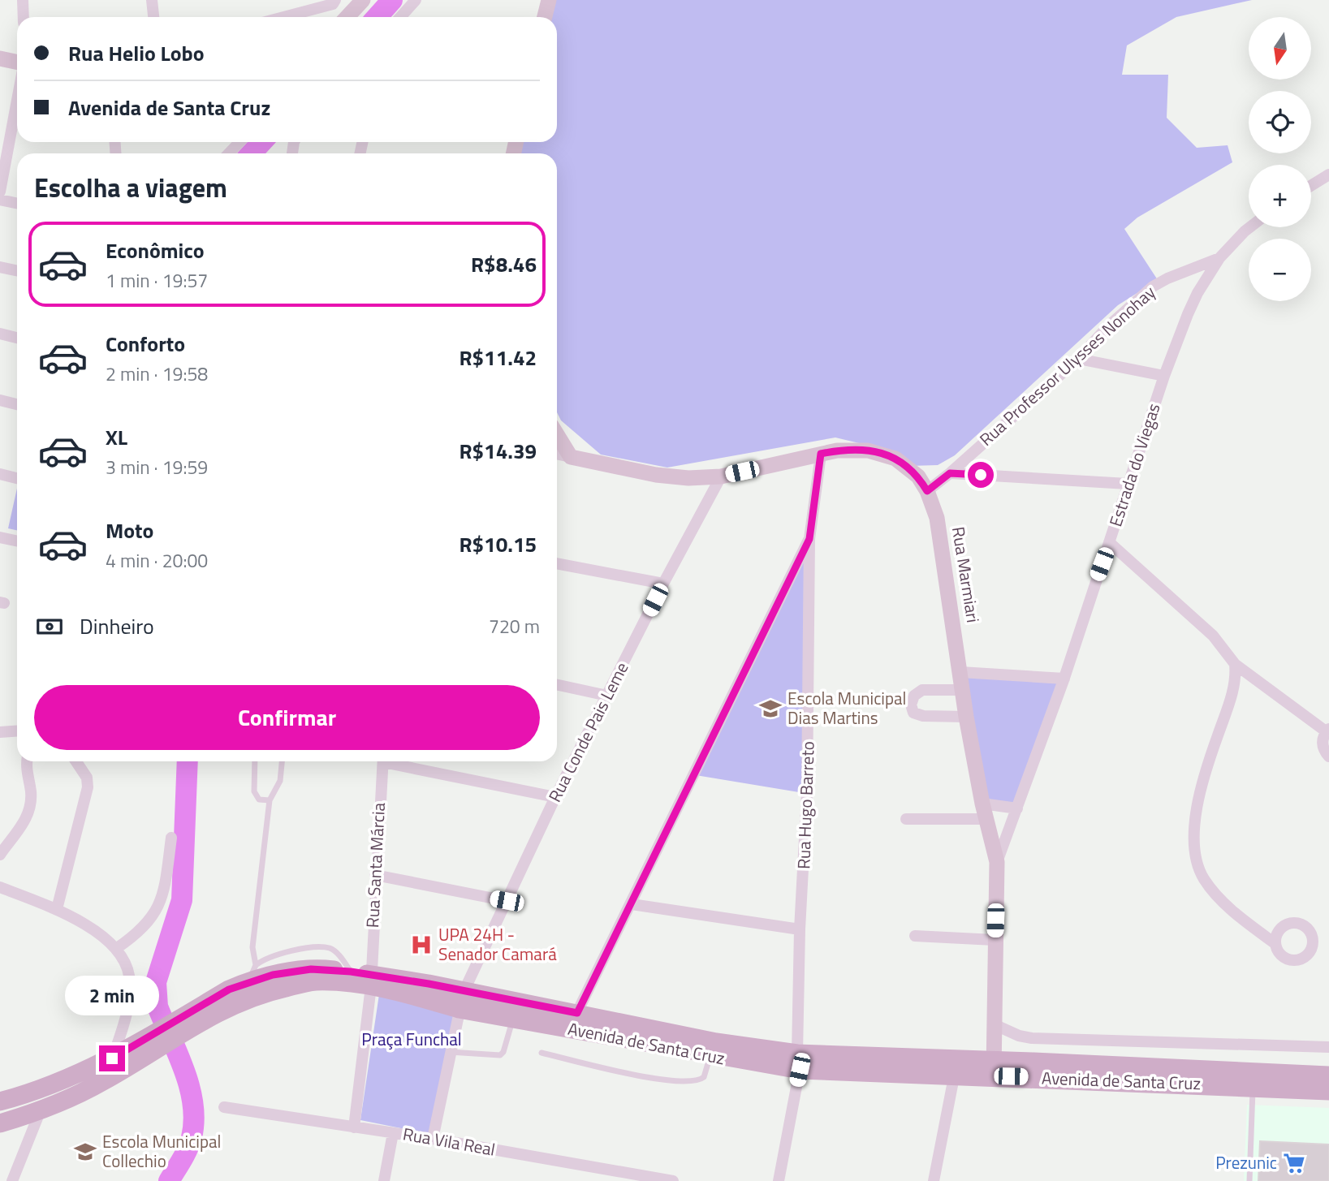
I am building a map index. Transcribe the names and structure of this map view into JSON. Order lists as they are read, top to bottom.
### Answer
{
  "streets": {
    "main road": ["Avenida de Santa Cruz"],
    "street": [
      "Rua Professor Ulysses Nonohay",
      "Estrada do Viegas",
      "Rua Marmiari",
      "Rua Conde Pais Leme",
      "Rua Hugo Barreto",
      "Rua Santa Márcia",
      "Rua Vila Real"
    ]
  },
  "crossings": [
    ["Rua Professor Ulysses Nonohay", "Estrada do Viegas"],
    ["Rua Professor Ulysses Nonohay", "Rua Marmiari"],
    ["Estrada do Viegas", "Rua Marmiari"],
    ["Rua Marmiari", "Rua Conde Pais Leme"],
    ["Rua Marmiari", "Rua Hugo Barreto"],
    ["Rua Marmiari", "Avenida de Santa Cruz"],
    ["Rua Conde Pais Leme", "Avenida de Santa Cruz"],
    ["Rua Hugo Barreto", "Avenida de Santa Cruz"],
    ["Rua Santa Márcia", "Avenida de Santa Cruz"]
  ],
  "parks": ["Praça Funchal"],
  "places": {
    "school or university": ["Escola Municipal Dias Martins", "Escola Municipal Collechio"],
    "hospital": ["UPA 24H - Senador Camará"],
    "supermarket": ["Prezunic"]
  },
  "north": "bottom",
  "page": {
    "map_buttons": ["+", "−"],
    "banner": ["Rua Helio Lobo", "Avenida de Santa Cruz"],
    "heading": "Escolha a viagem",
    "list": [
      {
        "name": "Econômico",
        "note": "1 min · 19:57",
        "value": "R$8.46"
      },
      {
        "name": "Conforto",
        "note": "2 min · 19:58",
        "value": "R$11.42"
      },
      {
        "name": "XL",
        "note": "3 min · 19:59",
        "value": "R$14.39"
      },
      {
        "name": "Moto",
        "note": "4 min · 20:00",
        "value": "R$10.15"
      }
    ],
    "pay": ["Dinheiro", "720 m"],
    "buttons": "Confirmar",
    "bubble": "2 min"
  }
}
